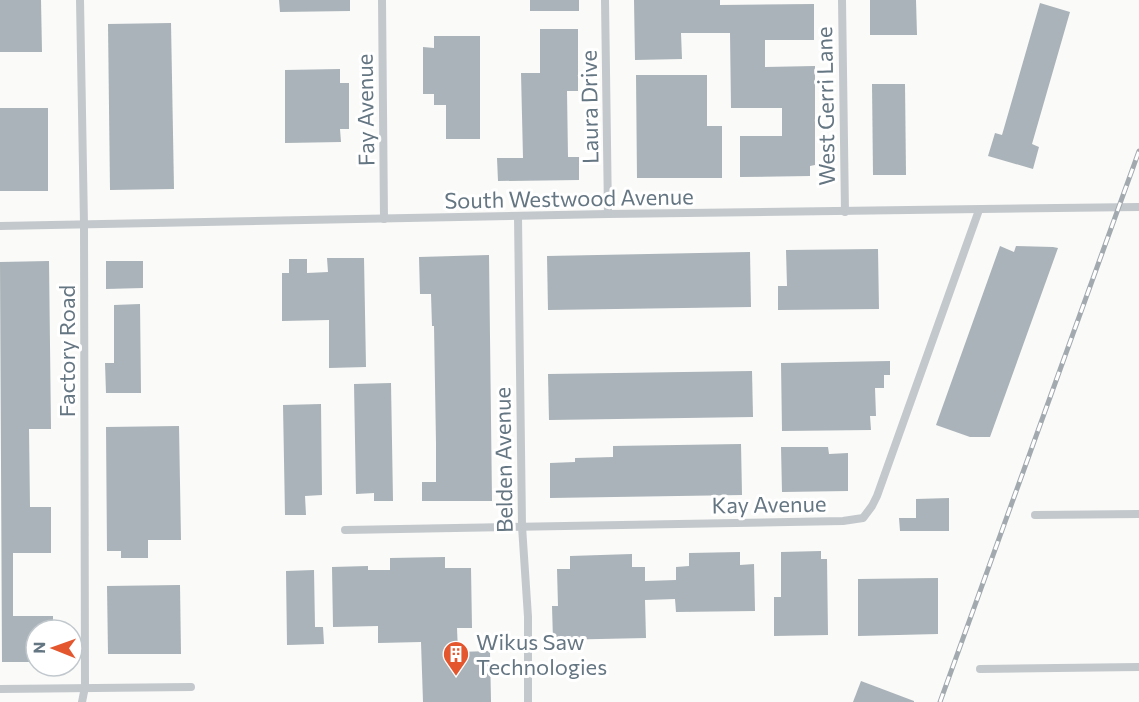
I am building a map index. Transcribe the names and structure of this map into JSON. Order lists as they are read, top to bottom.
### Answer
{
  "streets": {
    "street": [
      "West Gerri Lane",
      "Laura Drive",
      "Fay Avenue",
      "South Westwood Avenue",
      "Factory Road",
      "Belden Avenue",
      "Kay Avenue"
    ]
  },
  "crossings": [
    ["West Gerri Lane", "South Westwood Avenue"],
    ["Laura Drive", "South Westwood Avenue"],
    ["Fay Avenue", "South Westwood Avenue"],
    ["South Westwood Avenue", "Factory Road"],
    ["South Westwood Avenue", "Belden Avenue"],
    ["South Westwood Avenue", "Kay Avenue"],
    ["Belden Avenue", "Kay Avenue"]
  ],
  "places": {
    "building": ["Wikus Saw Technologies"]
  },
  "north": "left"
}
